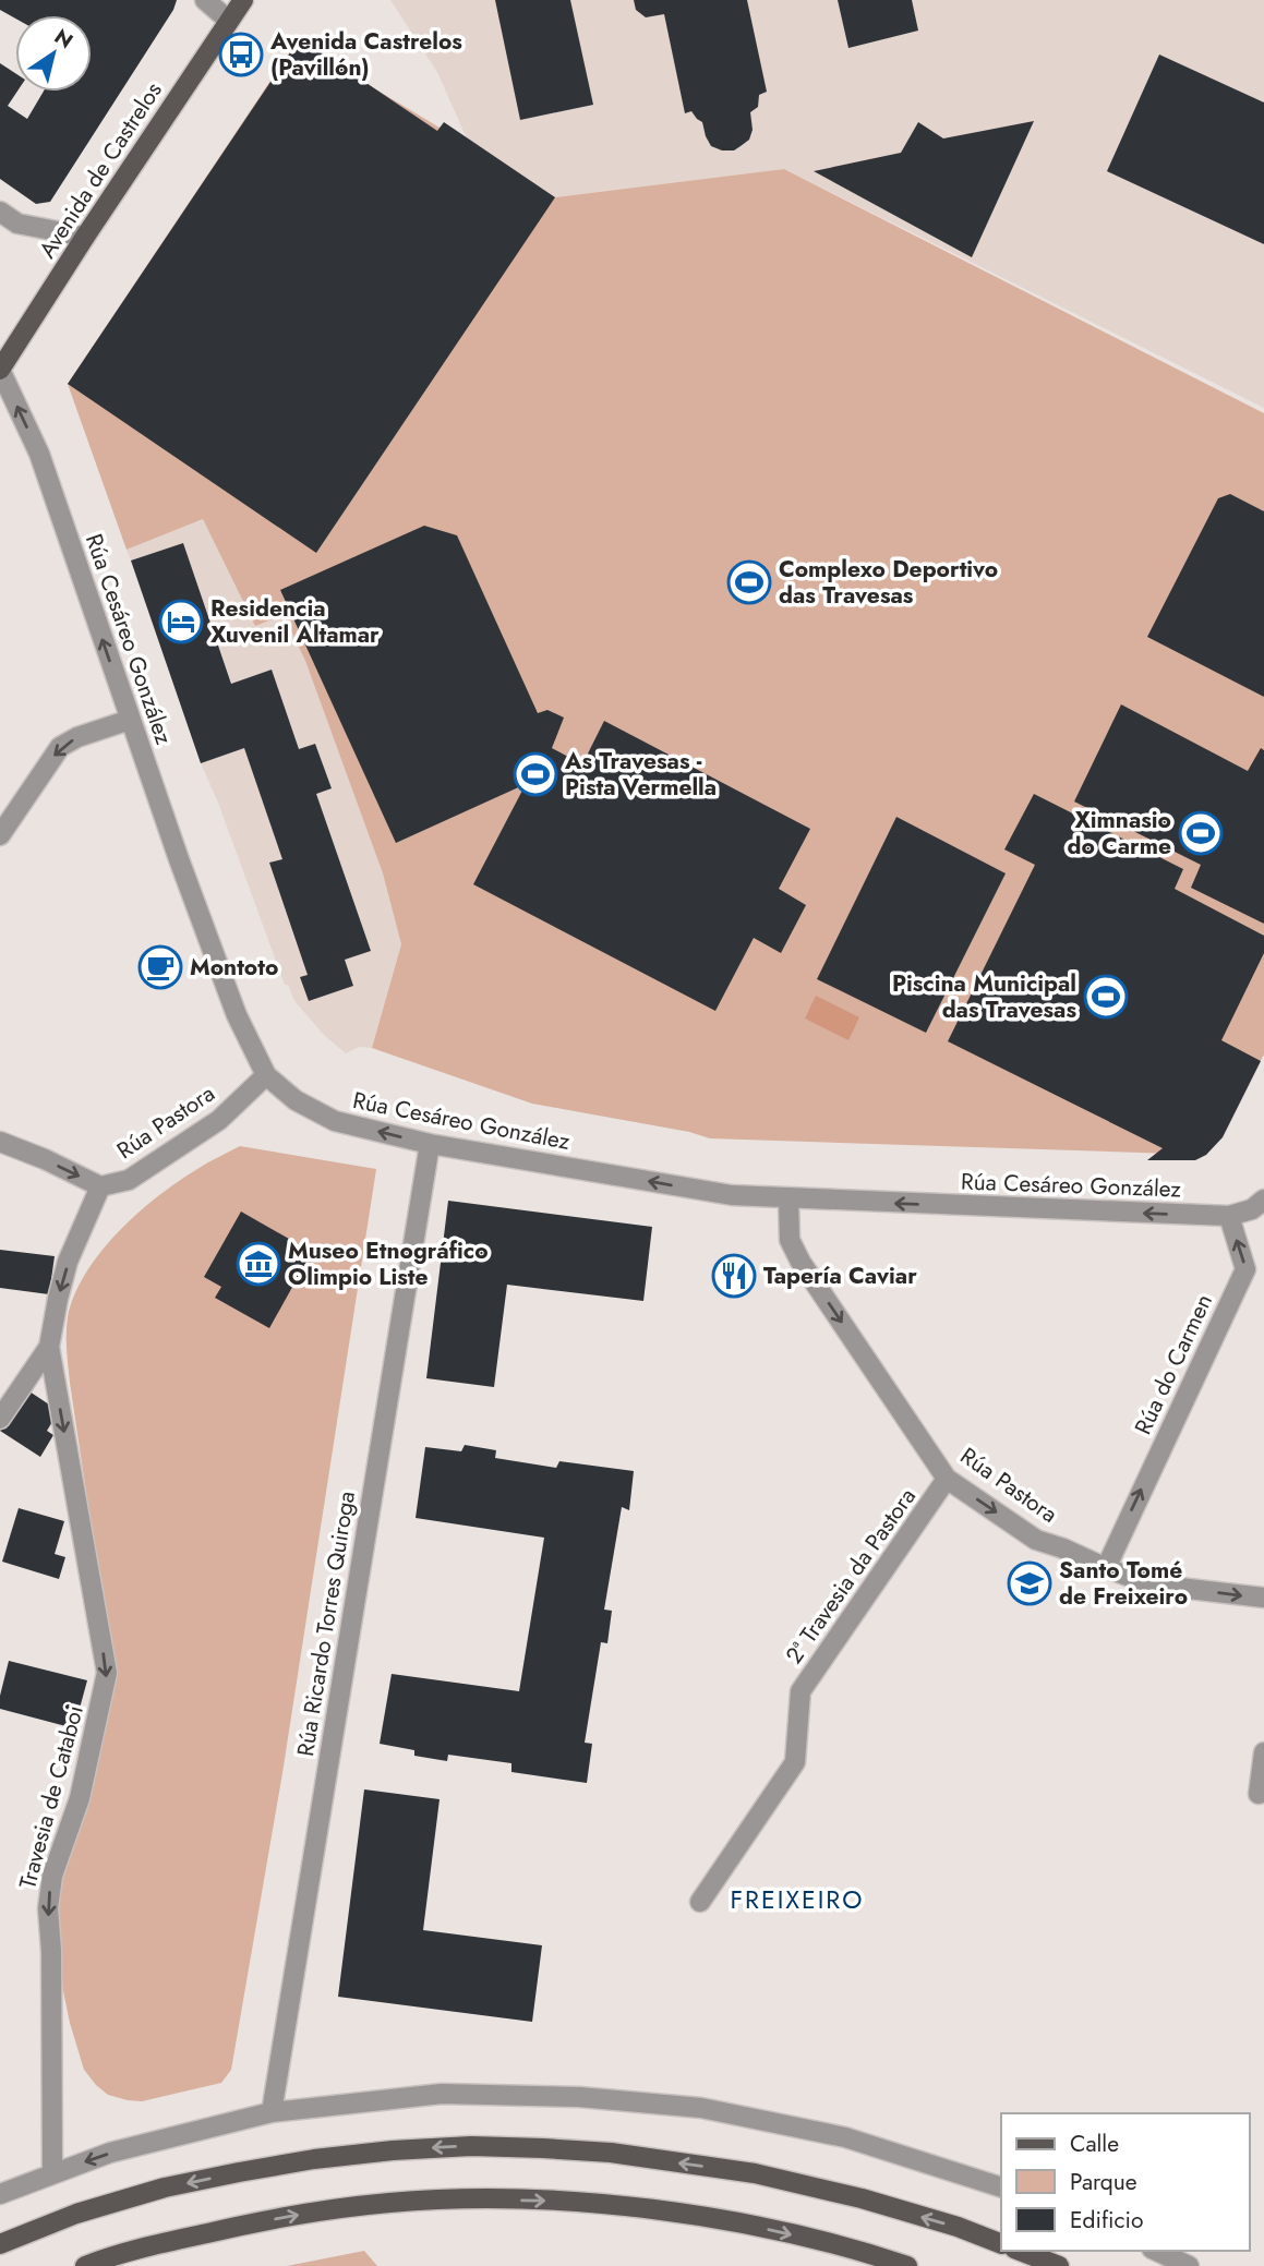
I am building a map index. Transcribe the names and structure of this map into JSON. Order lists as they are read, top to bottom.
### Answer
{
  "streets": {
    "main road": ["Avenida de Castrelos"],
    "street": [
      "Rúa Cesáreo González",
      "Rúa Pastora",
      "Rúa do Carmen",
      "2ª Travesia da Pastora",
      "Rúa Ricardo Torres Quiroga",
      "Travesia de Cataboi"
    ]
  },
  "crossings": [
    ["Avenida de Castrelos", "Rúa Cesáreo González"],
    ["Rúa Cesáreo González", "Rúa Pastora"],
    ["Rúa Cesáreo González", "Rúa do Carmen"],
    ["Rúa Cesáreo González", "Rúa Ricardo Torres Quiroga"],
    ["Rúa Pastora", "Rúa do Carmen"],
    ["Rúa Pastora", "2ª Travesia da Pastora"]
  ],
  "one_way": [
    "Rúa Cesáreo González",
    "Rúa Pastora",
    "Rúa do Carmen",
    "Travesia de Cataboi"
  ],
  "districts": ["FREIXEIRO"],
  "places": {
    "bus stop": ["Avenida Castrelos (Pavillón)"],
    "sports": [
      "Complexo Deportivo das Travesas",
      "As Travesas - Pista Vermella",
      "Ximnasio do Carme",
      "Piscina Municipal das Travesas"
    ],
    "hotel": ["Residencia Xuvenil Altamar"],
    "cafe": ["Montoto"],
    "museum": ["Museo Etnográfico Olimpio Liste"],
    "restaurant": ["Tapería Caviar"],
    "school or university": ["Santo Tomé de Freixeiro"]
  },
  "legend": ["Calle", "Parque", "Edificio"],
  "north": "top right"
}
